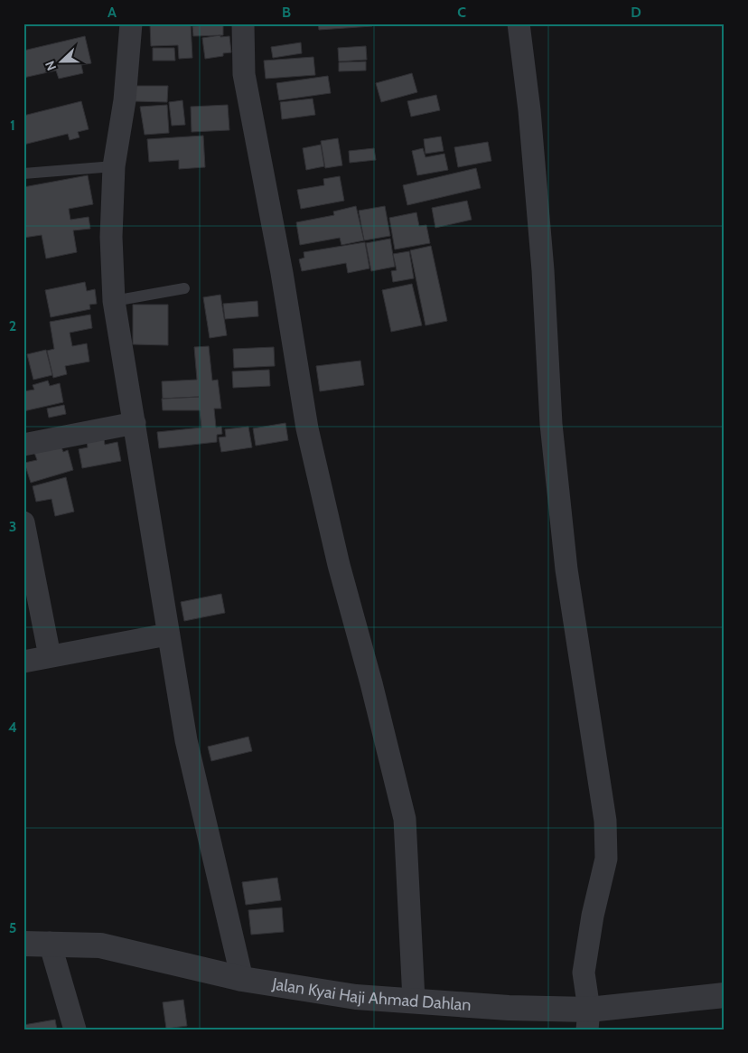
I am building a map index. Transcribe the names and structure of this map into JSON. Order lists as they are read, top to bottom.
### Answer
{
  "streets": {
    "street": ["Jalan Kyai Haji Ahmad Dahlan"]
  },
  "north": "left",
  "grid": {
    "columns": [
      "A",
      "B",
      "C",
      "D"
    ],
    "rows": [
      "1",
      "2",
      "3",
      "4",
      "5"
    ]
  }
}
